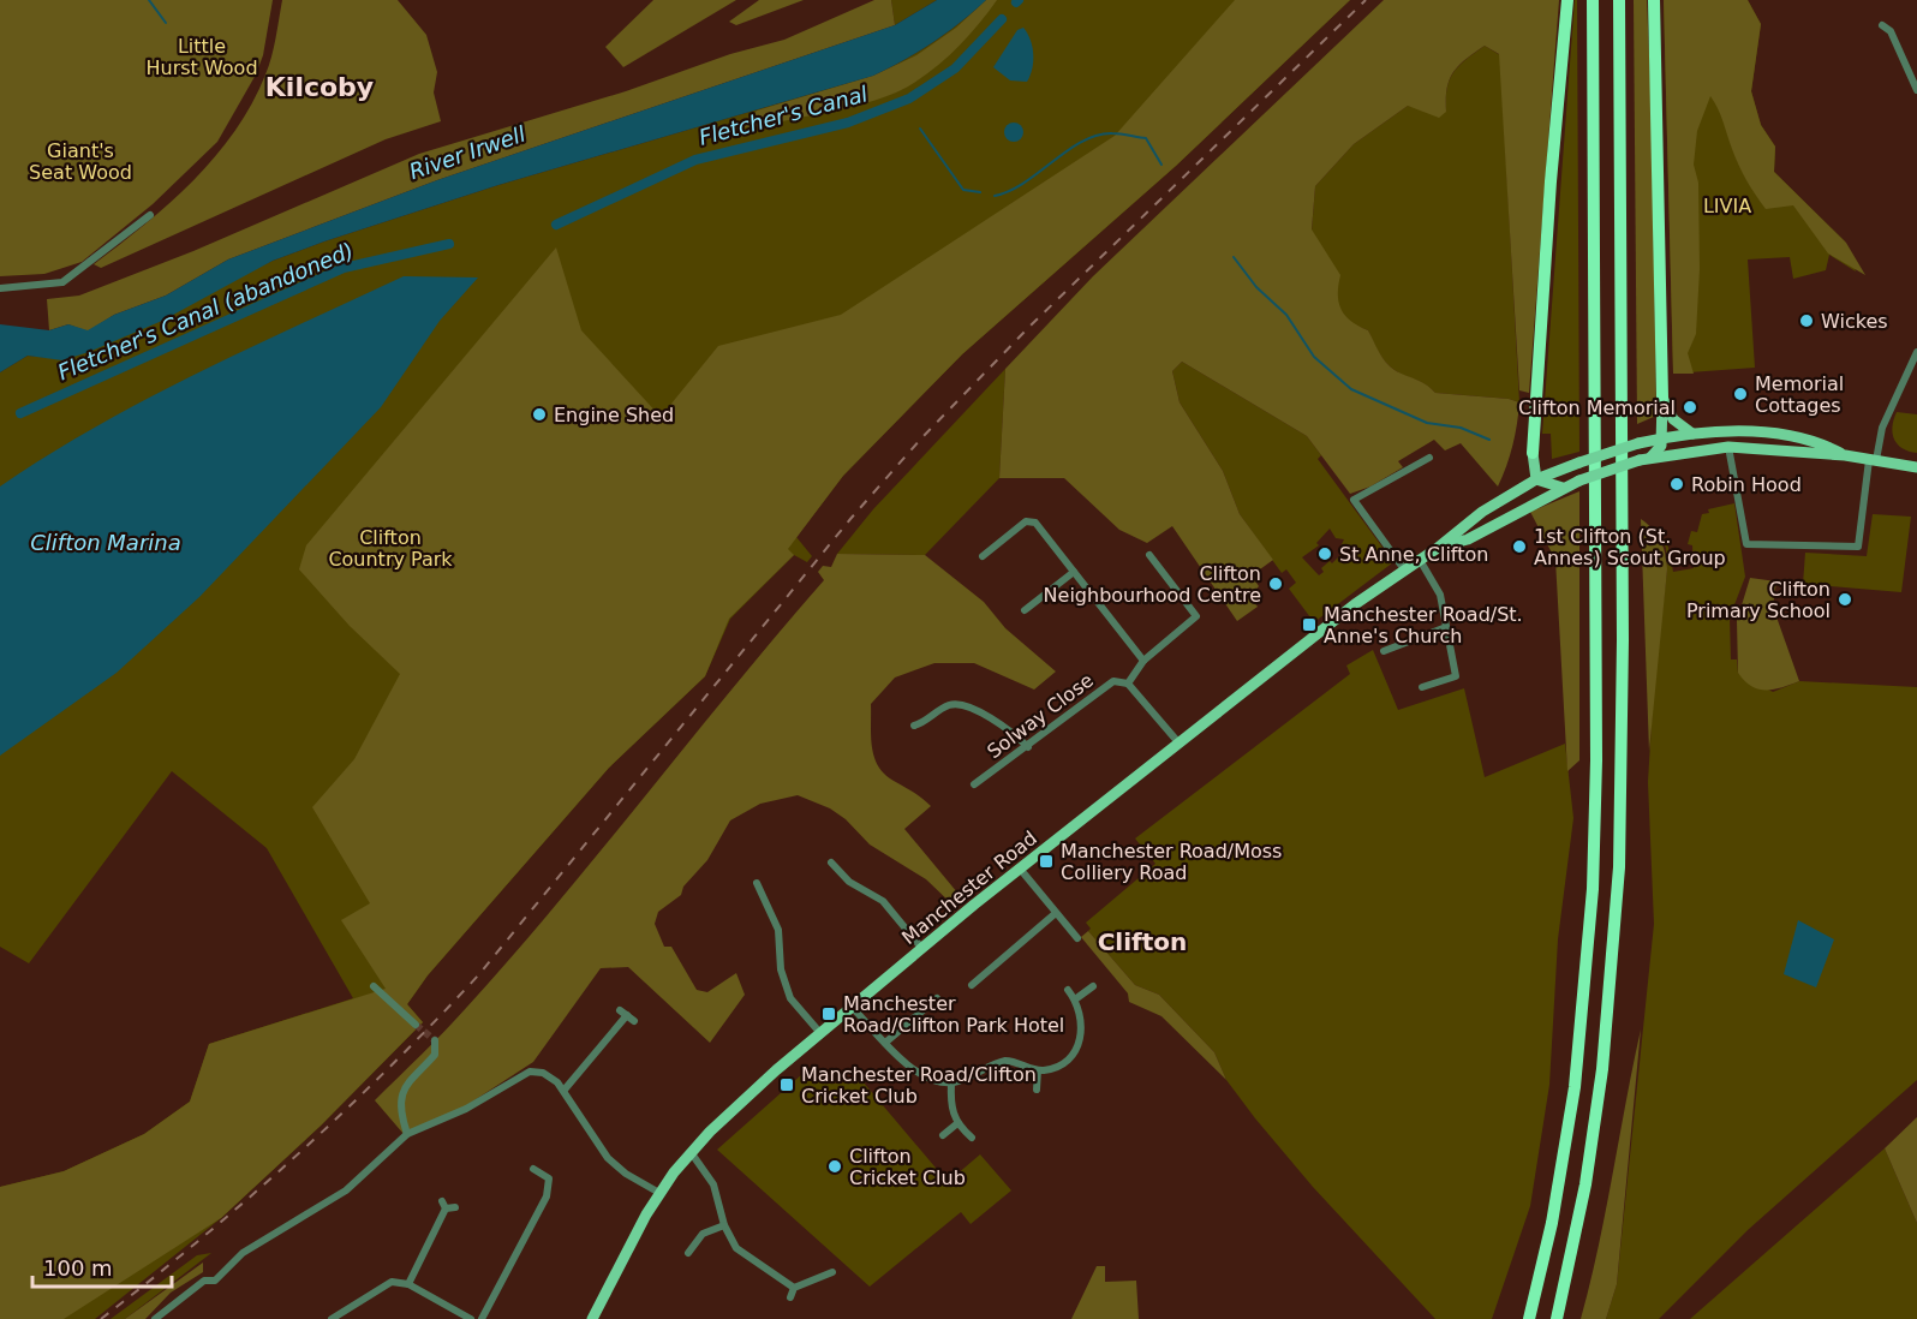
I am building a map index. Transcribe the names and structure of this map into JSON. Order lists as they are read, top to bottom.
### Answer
{
  "streets": {
    "main road": ["Manchester Road"],
    "street": ["Solway Close"]
  },
  "districts": ["Kilcoby", "Clifton"],
  "water": [
    "Fletcher's Canal",
    "River Irwell",
    "Fletcher's Canal (abandoned)",
    "Clifton Marina"
  ],
  "parks": [
    "Little Hurst Wood",
    "Giant's Seat Wood",
    "LIVIA",
    "Clifton Country Park"
  ],
  "places": {
    "other": [
      "Wickes",
      "Memorial Cottages",
      "Clifton Memorial",
      "Engine Shed",
      "Robin Hood",
      "1st Clifton (St. Annes) Scout Group",
      "St Anne, Clifton",
      "Clifton Neighbourhood Centre",
      "Clifton Primary School",
      "Clifton Cricket Club"
    ],
    "transit": [
      "Manchester Road/St. Anne's Church",
      "Manchester Road/Moss Colliery Road",
      "Manchester Road/Clifton Park Hotel",
      "Manchester Road/Clifton Cricket Club"
    ]
  },
  "scale_bar": "100 m"
}
